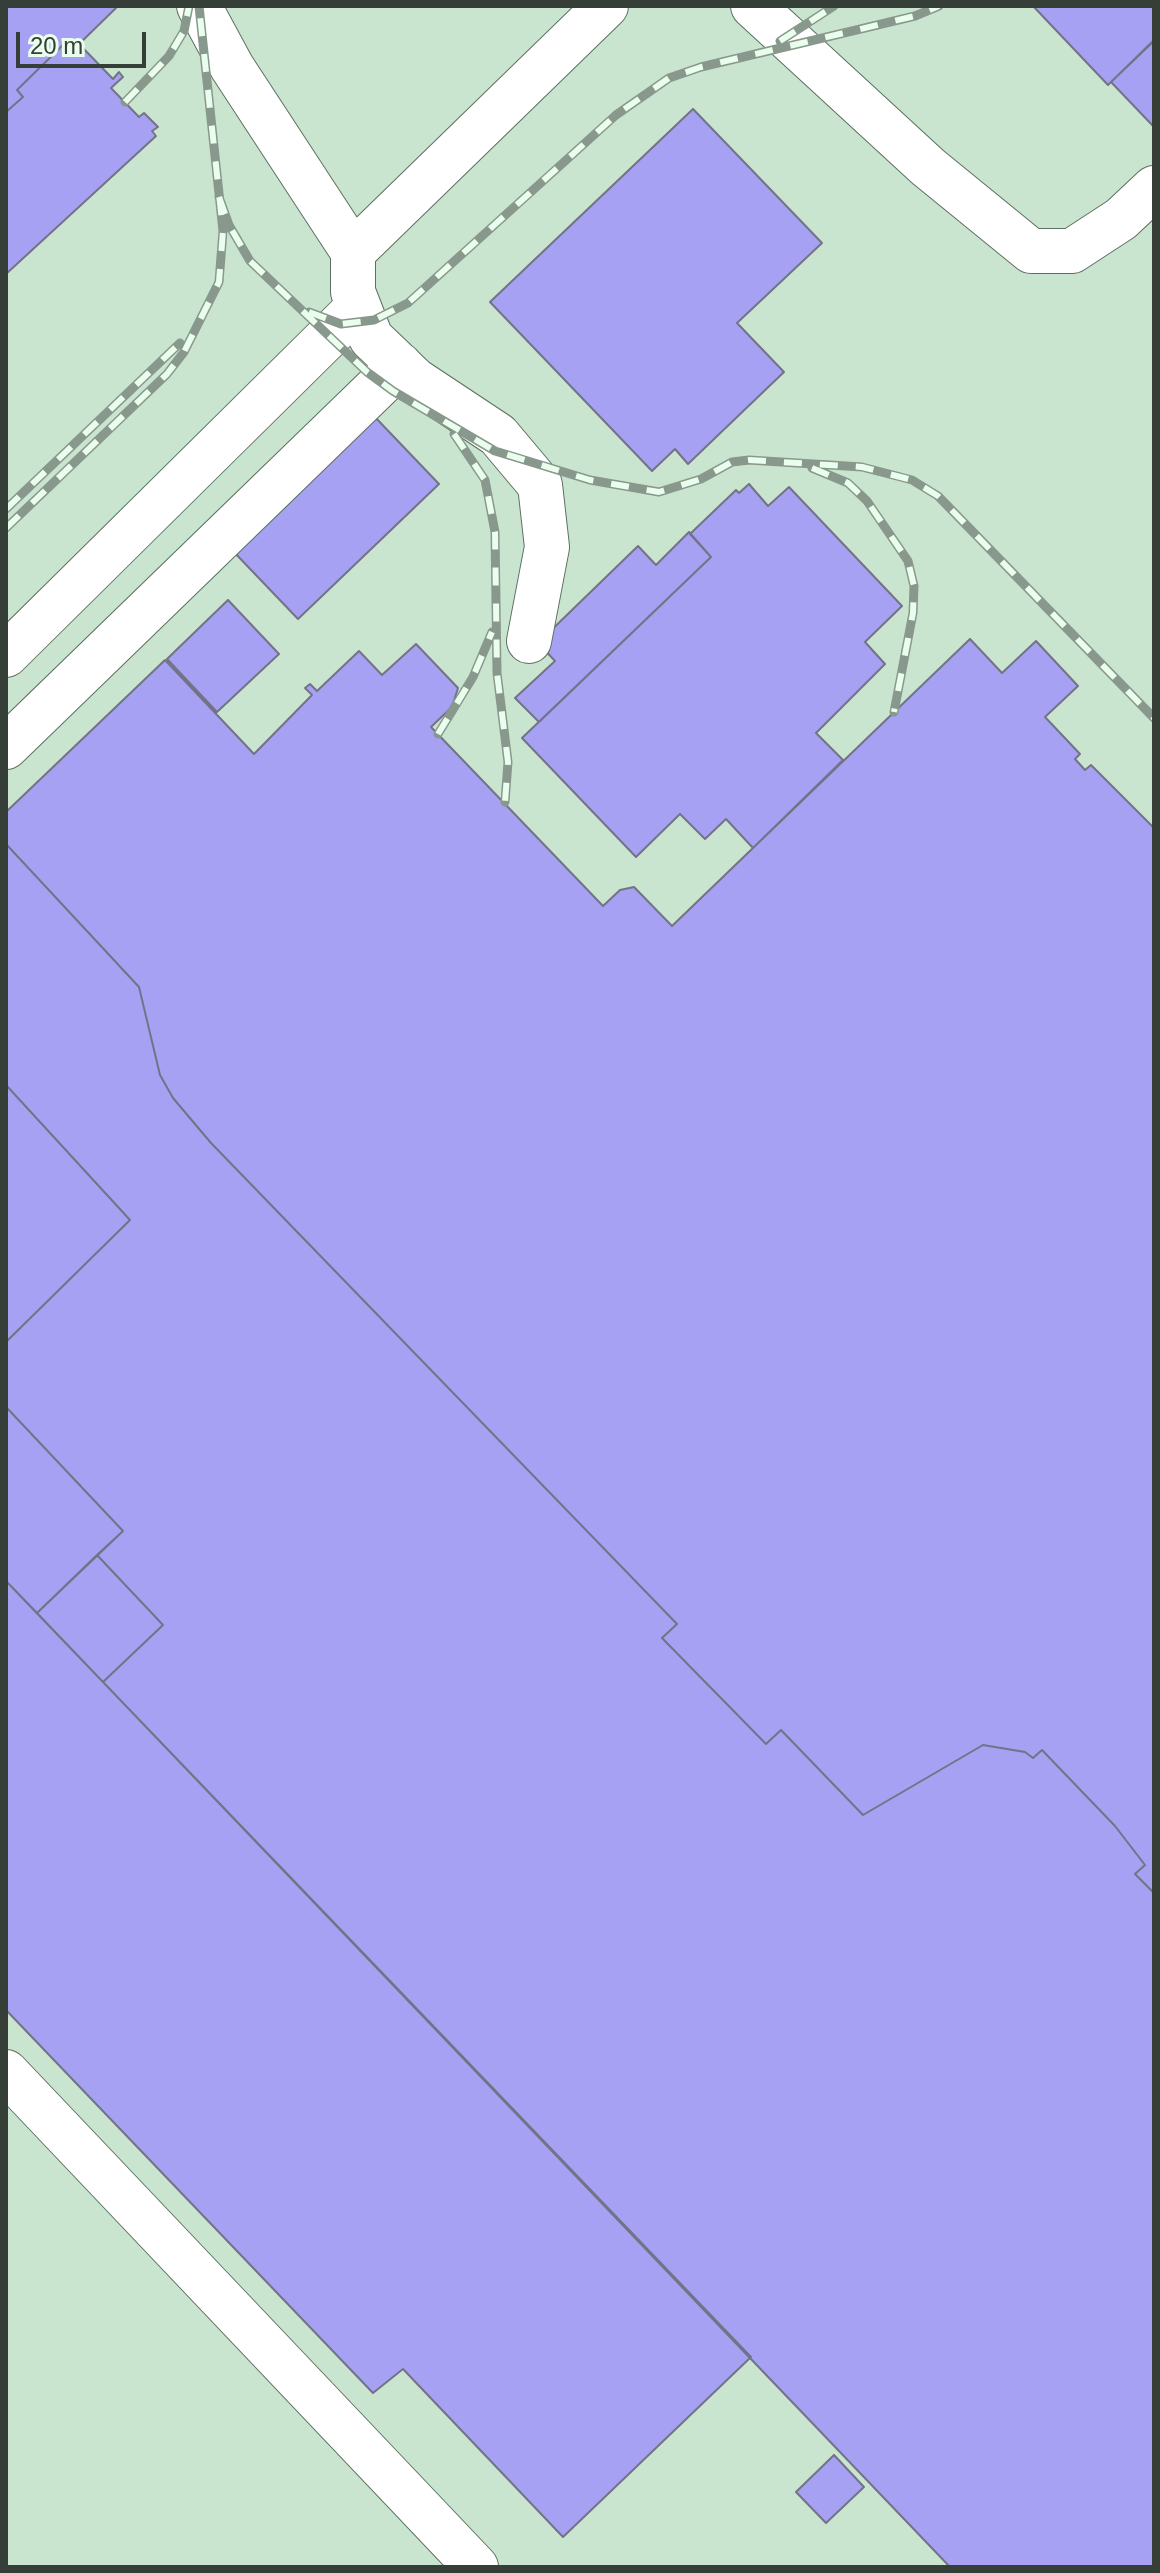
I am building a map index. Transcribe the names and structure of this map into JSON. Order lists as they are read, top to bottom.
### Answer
{
  "scale_bar": "20 m"
}
